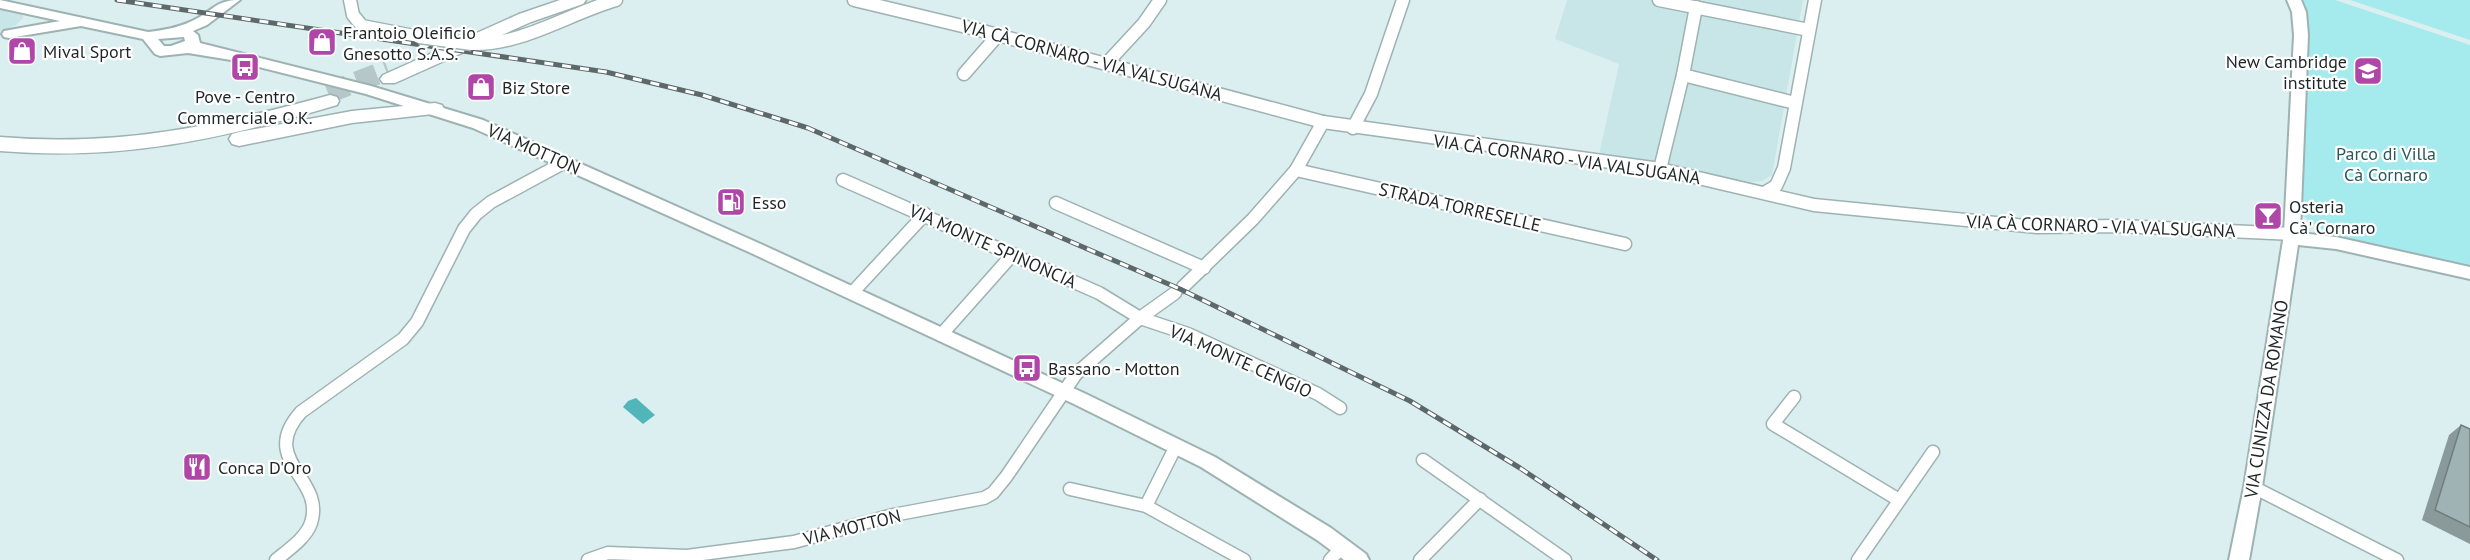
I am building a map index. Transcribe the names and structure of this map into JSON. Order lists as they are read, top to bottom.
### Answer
{
  "streets": {
    "main road": ["VIA MOTTON", "VIA CUNIZZA DA ROMANO"],
    "street": [
      "VIA CÀ CORNARO - VIA VALSUGANA",
      "STRADA TORRESELLE",
      "VIA MONTE SPINONCIA",
      "VIA MONTE CENGIO"
    ]
  },
  "crossings": [
    ["VIA CÀ CORNARO - VIA VALSUGANA", "VIA CUNIZZA DA ROMANO"],
    ["VIA MONTE SPINONCIA", "VIA MONTE CENGIO"]
  ],
  "parks": ["Parco di Villa Cà Cornaro"],
  "places": {
    "shop": ["Frantoio Oleificio Gnesotto S.A.S.", "Mival Sport", "Biz Store"],
    "bus stop": ["Pove - Centro Commerciale O.K.", "Bassano - Motton"],
    "school or university": ["New Cambridge institute"],
    "fuel station": ["Esso"],
    "bar": ["Osteria Cà' Cornaro"],
    "restaurant": ["Conca D'Oro"]
  }
}
